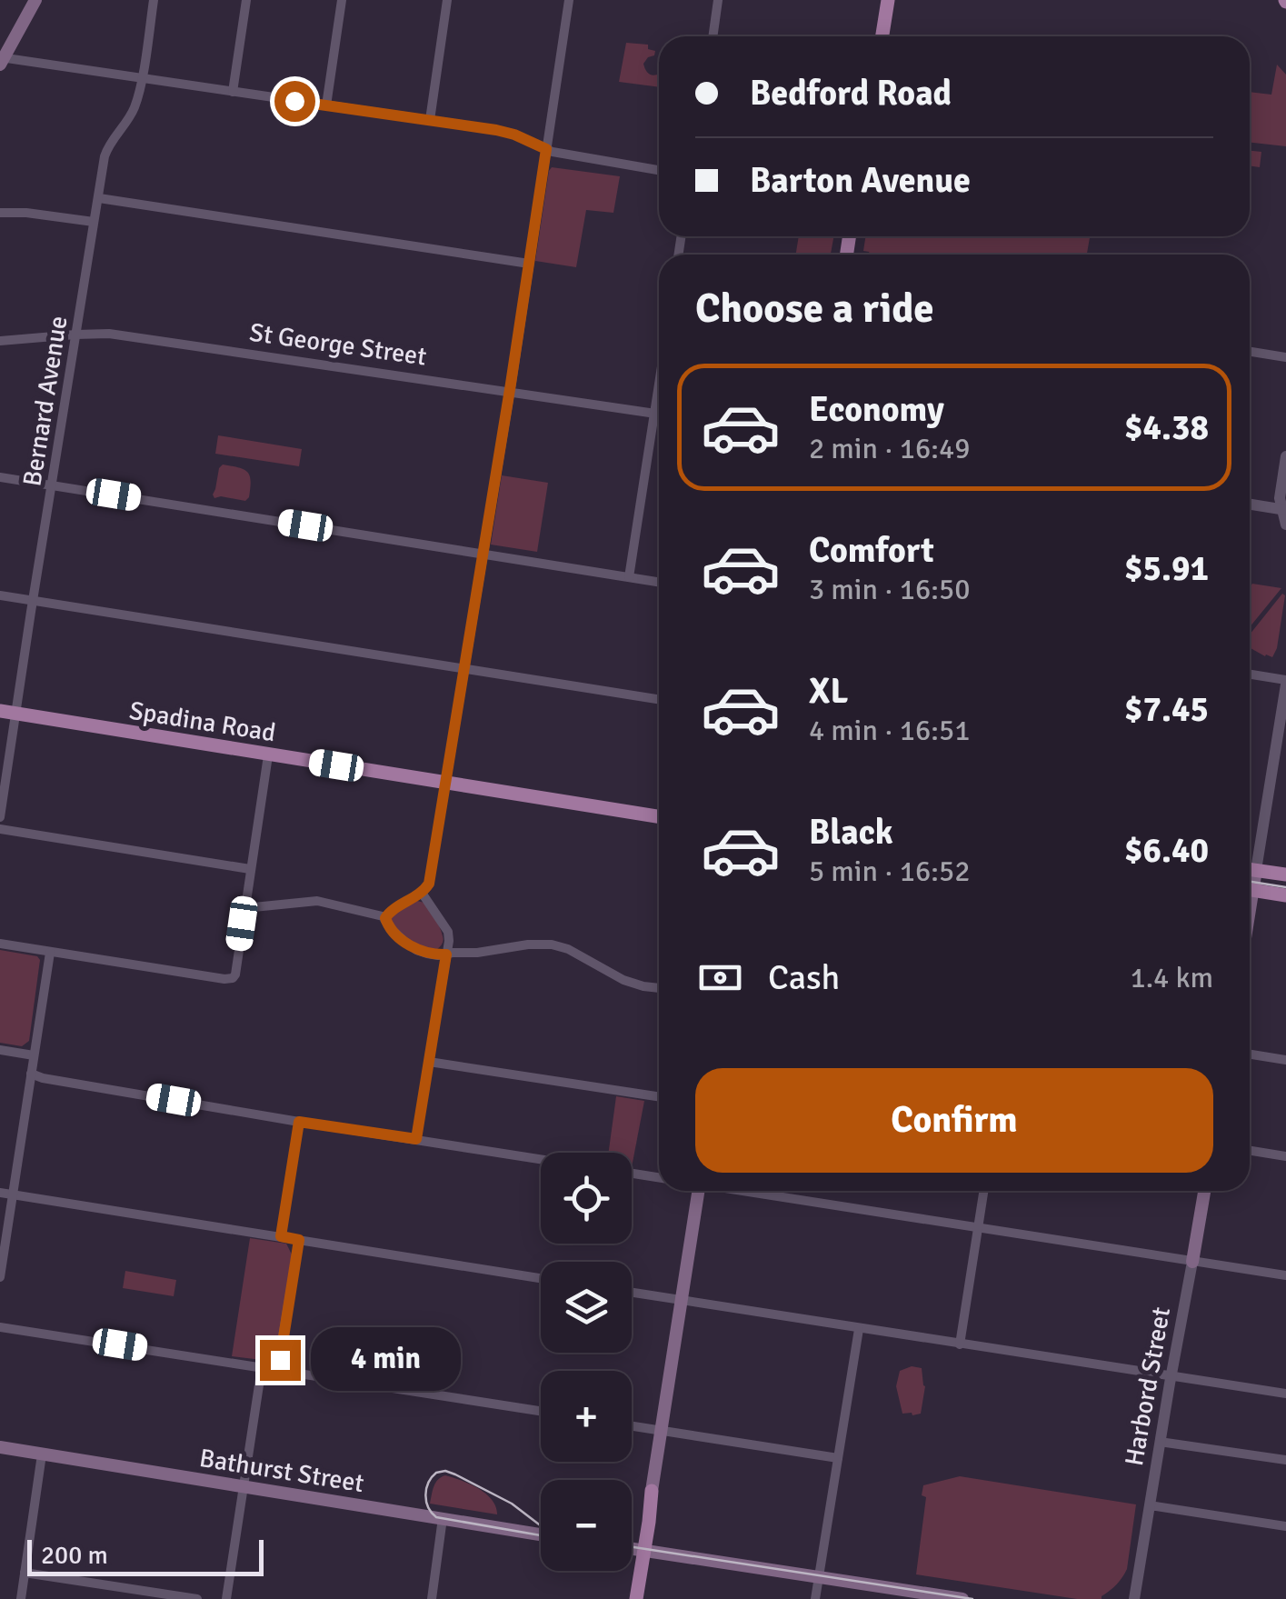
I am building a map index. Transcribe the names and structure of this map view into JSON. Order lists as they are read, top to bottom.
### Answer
{
  "streets": {
    "main road": ["Spadina Road", "Harbord Street", "Bathurst Street"],
    "street": ["St George Street", "Bernard Avenue"]
  },
  "crossings": [
    ["St George Street", "Bernard Avenue"],
    ["Bernard Avenue", "Spadina Road"]
  ],
  "scale_bar": "200 m",
  "page": {
    "banner": ["Bedford Road", "Barton Avenue"],
    "heading": "Choose a ride",
    "list": [
      {
        "name": "Economy",
        "note": "2 min · 16:49",
        "value": "$4.38"
      },
      {
        "name": "Comfort",
        "note": "3 min · 16:50",
        "value": "$5.91"
      },
      {
        "name": "XL",
        "note": "4 min · 16:51",
        "value": "$7.45"
      },
      {
        "name": "Black",
        "note": "5 min · 16:52",
        "value": "$6.40"
      }
    ],
    "pay": ["Cash", "1.4 km"],
    "buttons": "Confirm",
    "map_buttons": ["+", "−"],
    "bubble": "4 min",
    "scale": "200 m"
  }
}
